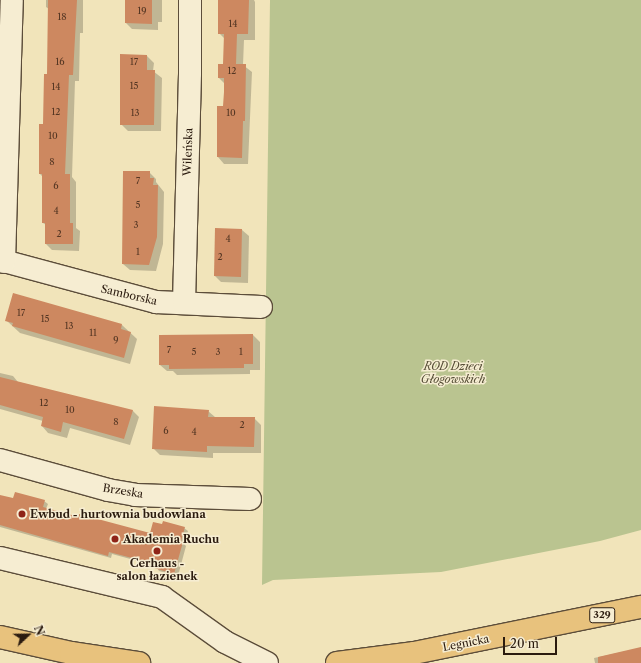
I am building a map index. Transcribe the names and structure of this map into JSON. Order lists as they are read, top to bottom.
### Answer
{
  "streets": {
    "main road": ["329", "Legnicka"],
    "street": ["Wileńska", "Samborska", "Brzeska"]
  },
  "crossings": [
    ["Wileńska", "Samborska"]
  ],
  "parks": ["ROD Dzieci Głogowskich"],
  "places": ["Ewbud - hurtownia budowlana", "Akademia Ruchu", "Cerhaus - salon łazienek"],
  "house_numbers": [
    "19",
    "18",
    "14",
    "16",
    "17",
    "12",
    "15",
    "14",
    "12",
    "13",
    "10",
    "10",
    "8",
    "7",
    "6",
    "5",
    "4",
    "3",
    "2",
    "4",
    "1",
    "2",
    "17",
    "15",
    "13",
    "11",
    "9",
    "7",
    "5",
    "3",
    "1",
    "12",
    "10",
    "8",
    "2",
    "6",
    "4"
  ],
  "scale_bar": "20 m",
  "north": "right"
}
